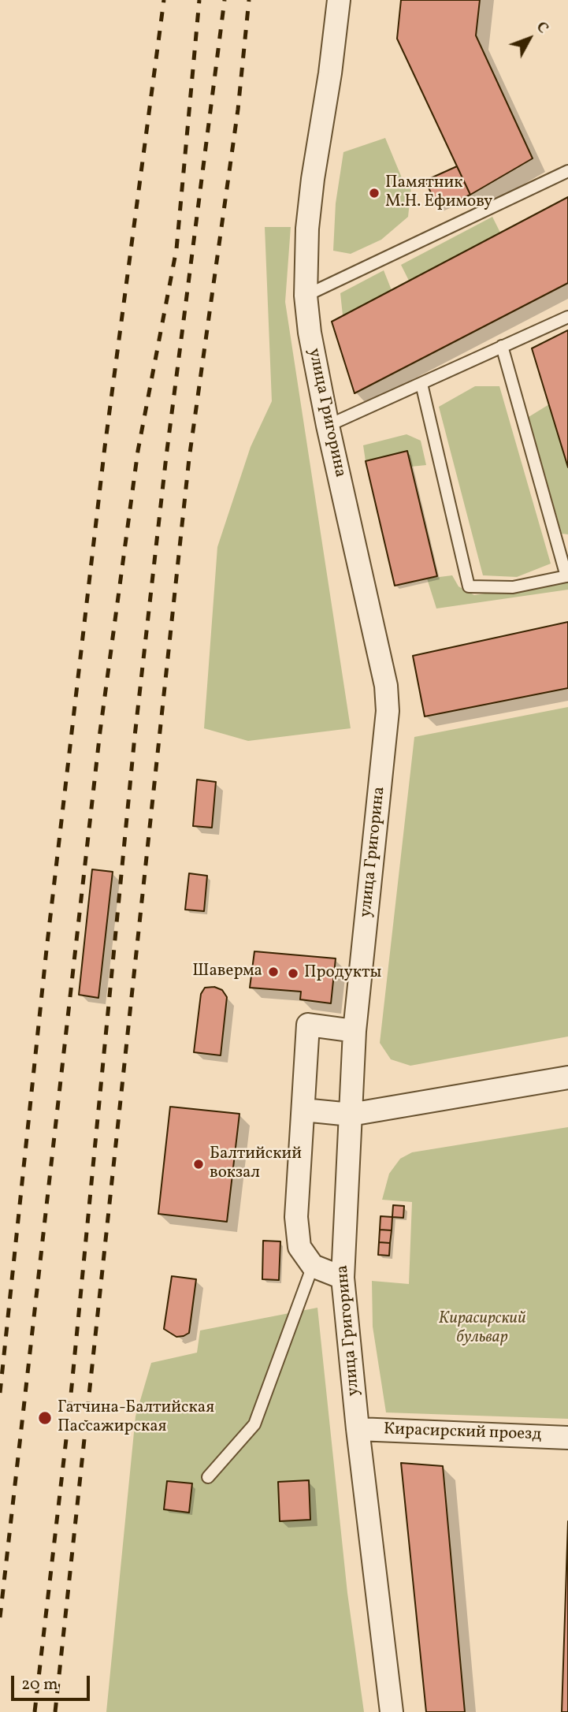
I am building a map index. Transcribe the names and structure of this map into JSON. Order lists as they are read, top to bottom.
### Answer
{
  "streets": {
    "street": ["улица Григорина", "Кирасирский проезд"]
  },
  "crossings": [
    ["улица Григорина", "Кирасирский проезд"]
  ],
  "parks": ["Кирасирский бульвар"],
  "places": [
    "Памятник М.Н. Ефимову",
    "Шаверма",
    "Продукты",
    "Балтийский вокзал",
    "Гатчина-Балтийская Пассажирская"
  ],
  "scale_bar": "20 m",
  "north": "top right"
}
